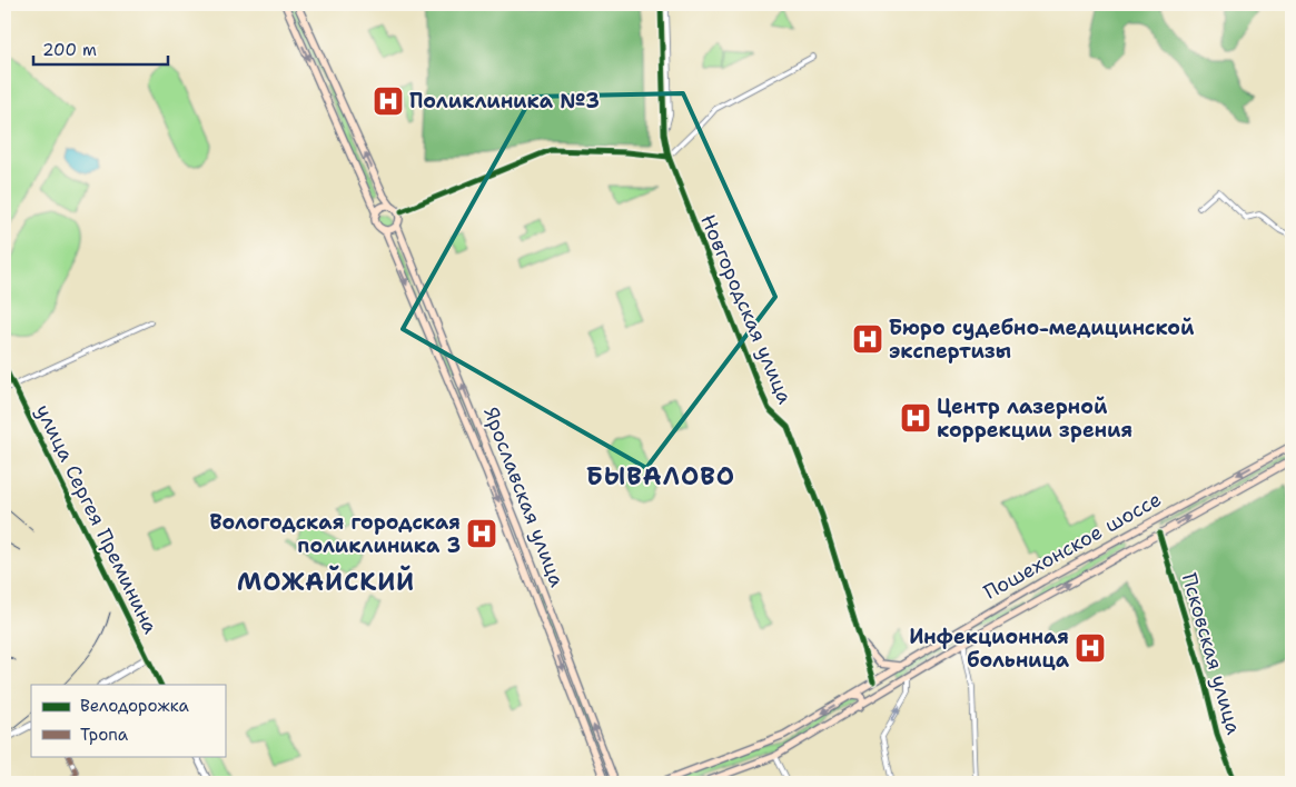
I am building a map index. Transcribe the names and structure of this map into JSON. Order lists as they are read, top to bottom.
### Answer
{
  "streets": {
    "main road": ["Ярославская улица", "Пошехонское шоссе"],
    "street": ["Новгородская улица", "улица Сергея Преминина", "Псковская улица"]
  },
  "crossings": [
    ["Новгородская улица", "Пошехонское шоссе"],
    ["Пошехонское шоссе", "Псковская улица"]
  ],
  "districts": ["БЫВАЛОВО", "МОЖАЙСКИЙ"],
  "places": {
    "hospital": [
      "Поликлиника №3",
      "Бюро судебно-медицинской экспертизы",
      "Центр лазерной коррекции зрения",
      "Вологодская городская поликлиника 3",
      "Инфекционная больница"
    ]
  },
  "legend": ["Велодорожка", "Тропа"],
  "scale_bar": "200 m"
}
